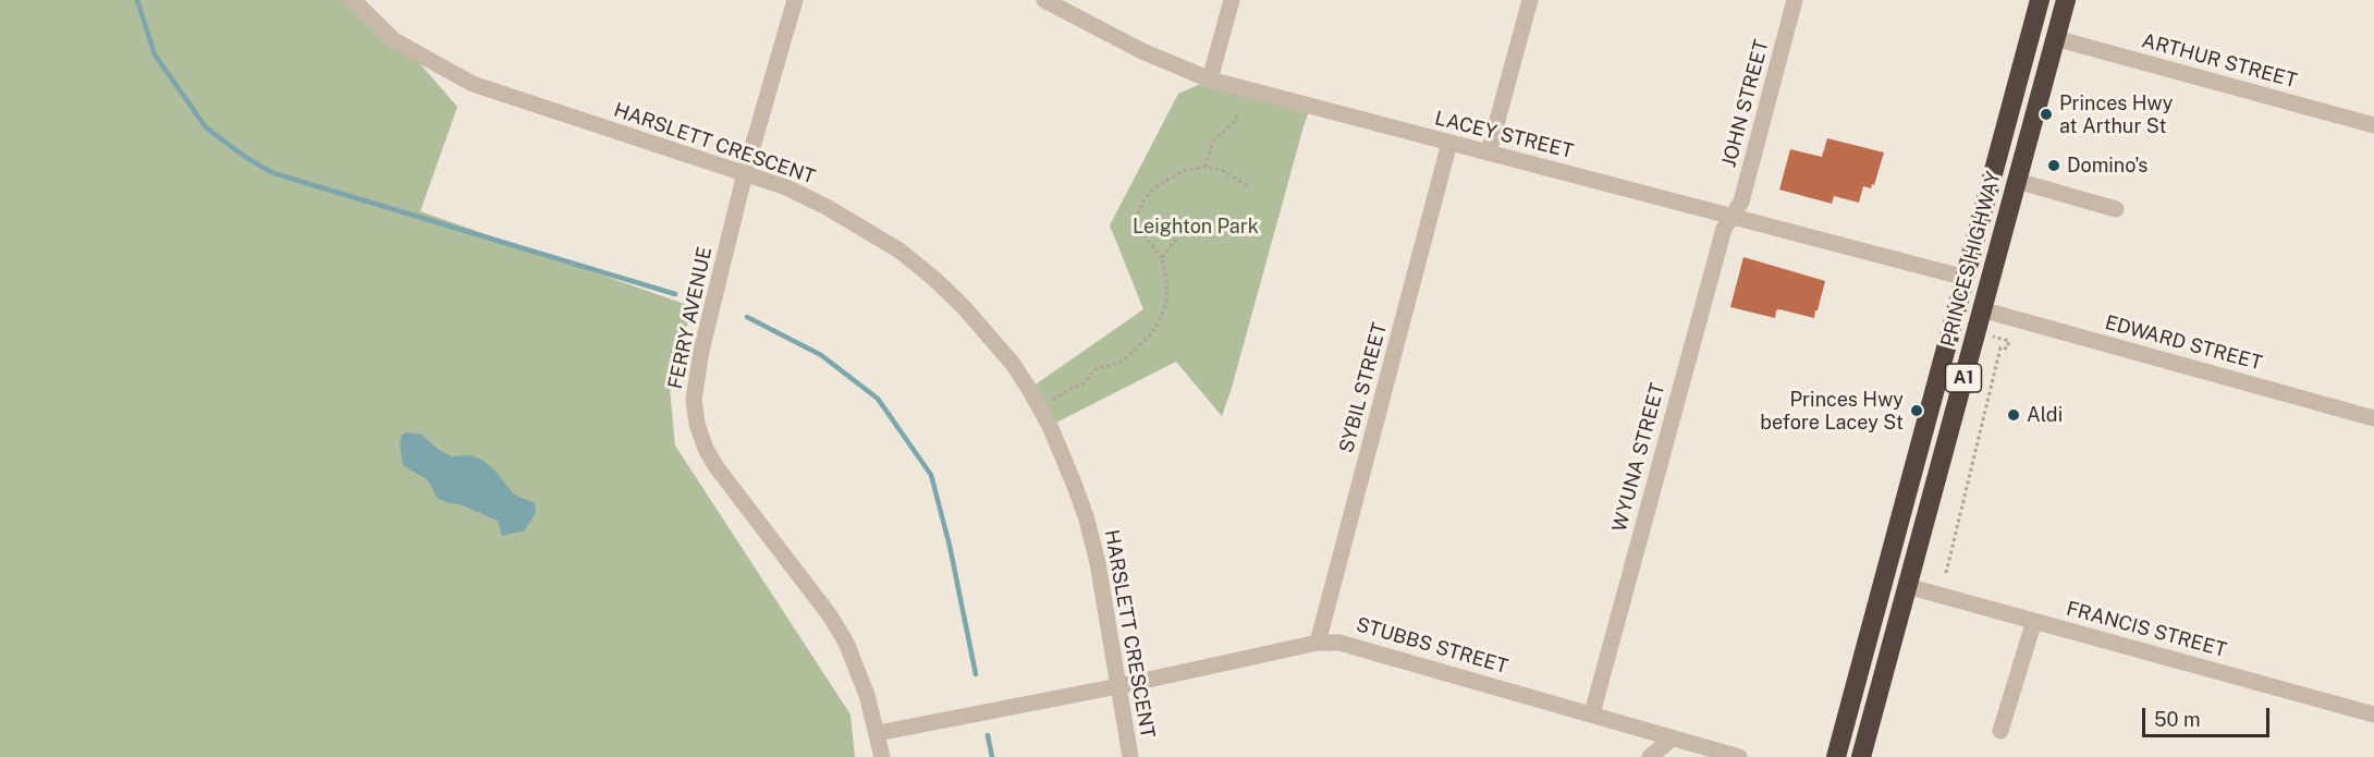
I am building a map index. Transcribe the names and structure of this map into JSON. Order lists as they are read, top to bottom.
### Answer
{
  "streets": {
    "highway": ["PRINCES HIGHWAY", "A1"],
    "street": [
      "ARTHUR STREET",
      "JOHN STREET",
      "LACEY STREET",
      "HARSLETT CRESCENT",
      "FERRY AVENUE",
      "EDWARD STREET",
      "SYBIL STREET",
      "WYUNA STREET",
      "FRANCIS STREET",
      "STUBBS STREET"
    ]
  },
  "crossings": [
    ["ARTHUR STREET", "PRINCES HIGHWAY"],
    ["JOHN STREET", "LACEY STREET"],
    ["JOHN STREET", "WYUNA STREET"],
    ["LACEY STREET", "PRINCES HIGHWAY"],
    ["LACEY STREET", "SYBIL STREET"],
    ["LACEY STREET", "WYUNA STREET"],
    ["HARSLETT CRESCENT", "FERRY AVENUE"],
    ["HARSLETT CRESCENT", "STUBBS STREET"],
    ["PRINCES HIGHWAY", "EDWARD STREET"],
    ["PRINCES HIGHWAY", "FRANCIS STREET"],
    ["FERRY AVENUE", "STUBBS STREET"],
    ["SYBIL STREET", "STUBBS STREET"],
    ["WYUNA STREET", "STUBBS STREET"]
  ],
  "parks": ["Leighton Park"],
  "places": [
    "Princes Hwy at Arthur St",
    "Domino's",
    "Princes Hwy before Lacey St",
    "Aldi"
  ],
  "scale_bar": "50 m"
}
